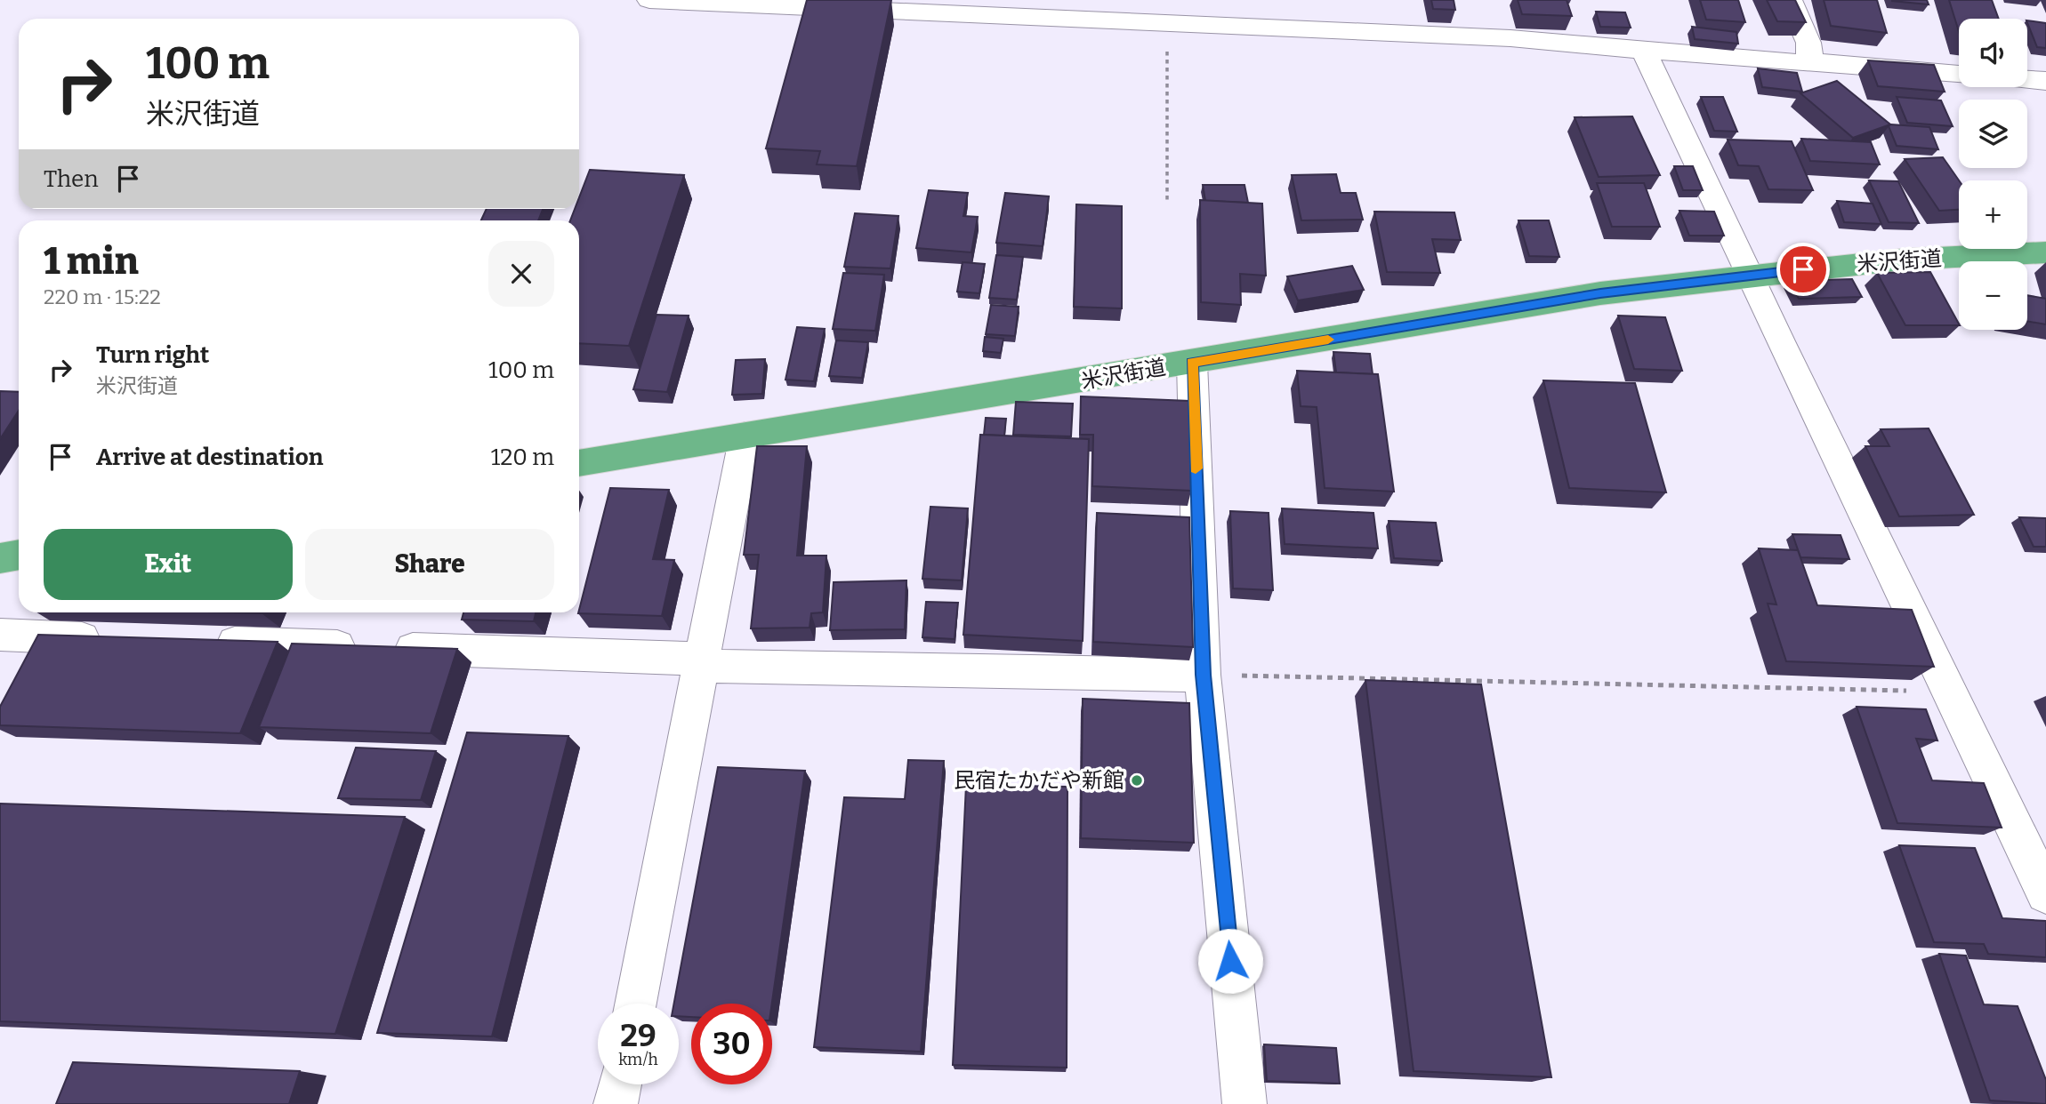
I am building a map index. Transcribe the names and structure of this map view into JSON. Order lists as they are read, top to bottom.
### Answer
{
  "streets": {
    "highway": ["米沢街道"]
  },
  "places": ["民宿たかだや新館"],
  "page": {
    "map_buttons": ["+", "−"],
    "turn": ["100 m", "米沢街道"],
    "then": "Then",
    "heading": ["1 min", "220 m · 15:22"],
    "list": [
      {
        "name": "Turn right",
        "note": "米沢街道",
        "value": "100 m"
      },
      {
        "name": "Arrive at destination",
        "value": "120 m"
      }
    ],
    "buttons": ["Exit", "Share"],
    "speed": "29 km/h",
    "limit": "30"
  }
}
